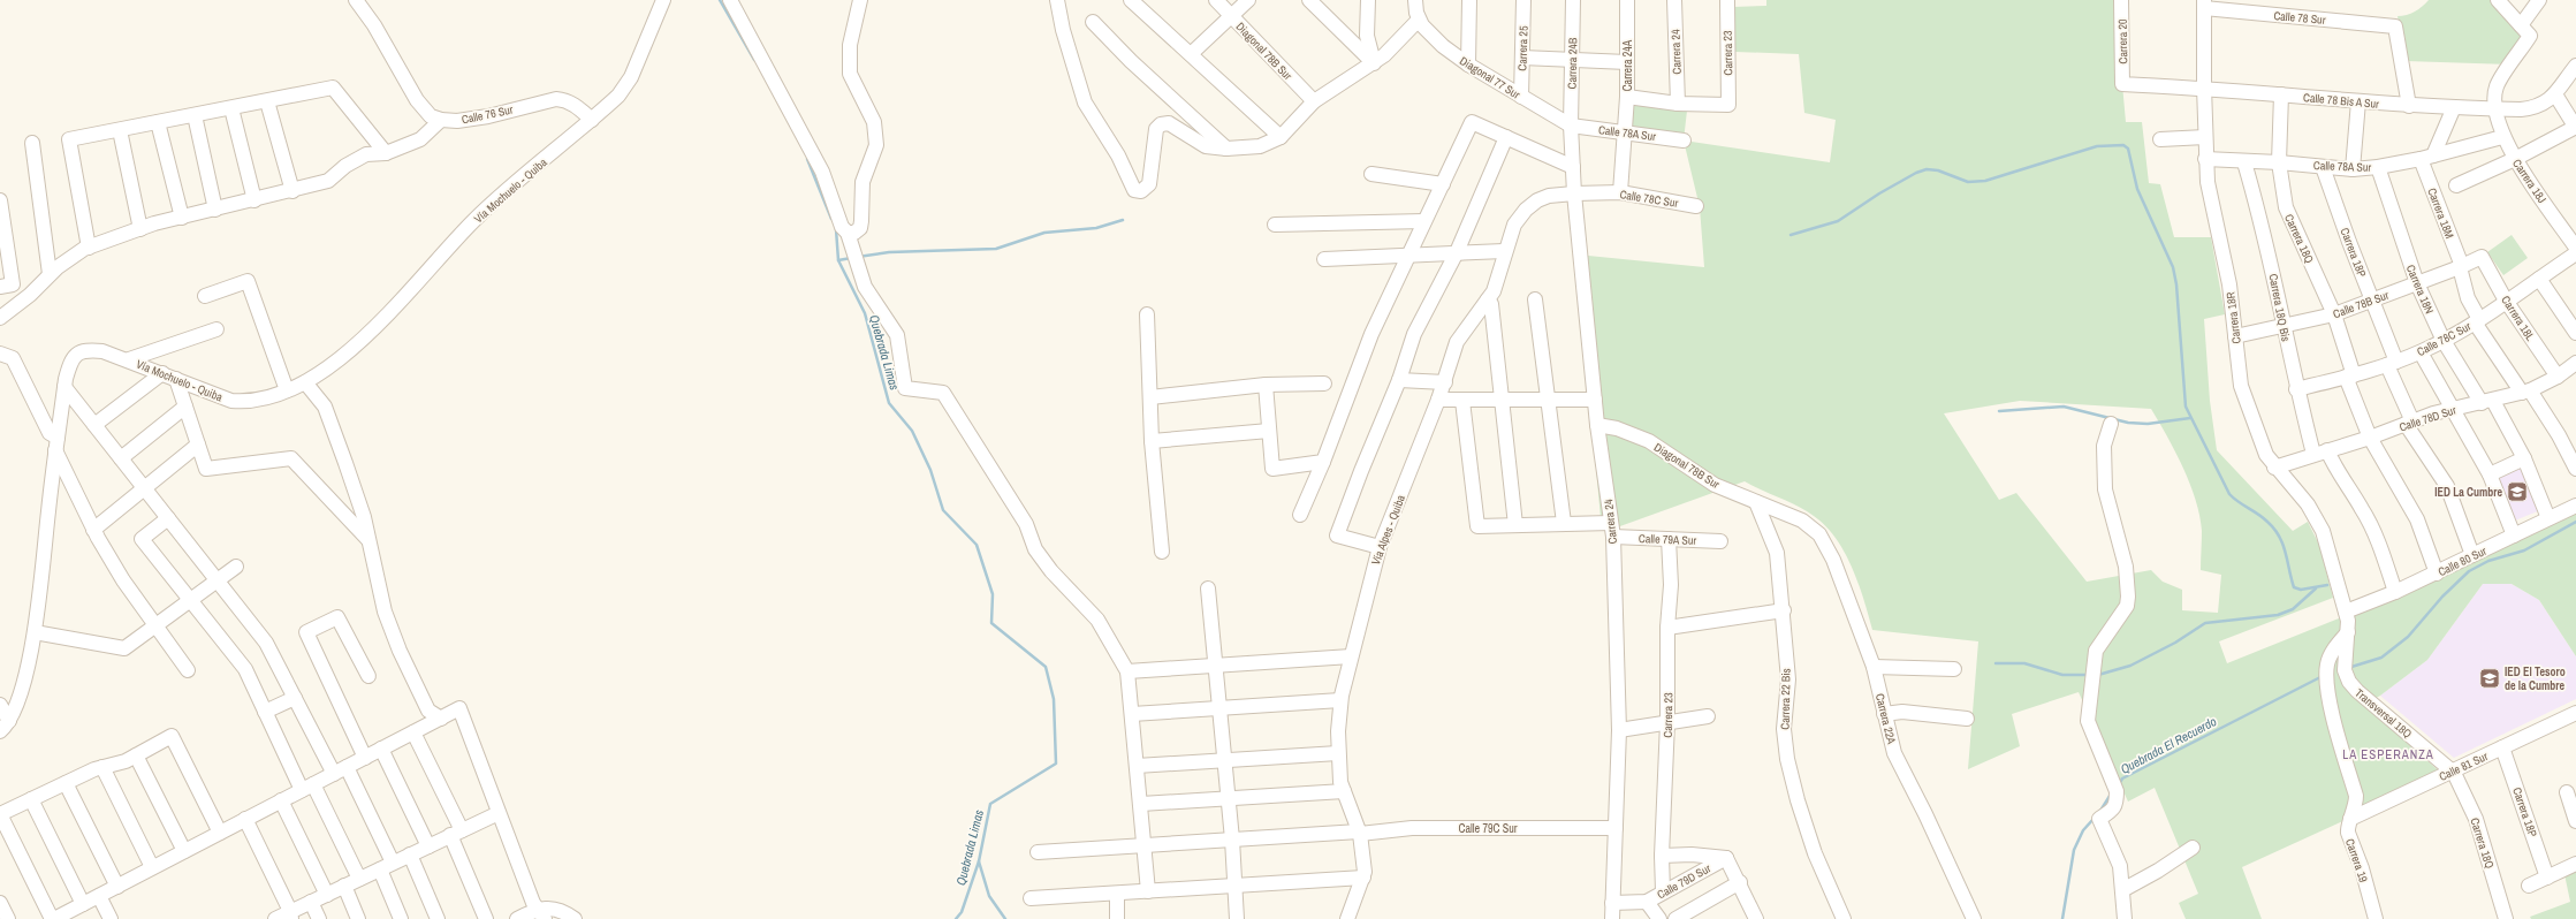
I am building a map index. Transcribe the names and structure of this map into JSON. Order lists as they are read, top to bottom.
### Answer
{
  "streets": {
    "street": [
      "Calle 78 Sur",
      "Carrera 20",
      "Carrera 25",
      "Diagonal 78B Sur",
      "Carrera 24",
      "Carrera 23",
      "Carrera 24B",
      "Carrera 24A",
      "Diagonal 77 Sur",
      "Calle 78 Bis A Sur",
      "Calle 76 Sur",
      "Calle 78A Sur",
      "Carrera 18J",
      "Vía Mochuelo - Quiba",
      "Calle 78C Sur",
      "Carrera 18M",
      "Carrera 18Q",
      "Carrera 18P",
      "Carrera 18N",
      "Calle 78B Sur",
      "Carrera 18Q Bis",
      "Carrera 18R",
      "Carrera 18L",
      "Calle 78D Sur",
      "Vía Alpes - Quiba",
      "Calle 79A Sur",
      "Calle 80 Sur",
      "Carrera 22 Bis",
      "Transversal 18Q",
      "Carrera 22A",
      "Calle 81 Sur",
      "Calle 79C Sur",
      "Carrera 19",
      "Calle 79D Sur"
    ]
  },
  "crossings": [
    ["Calle 78 Sur", "Calle 78 Bis A Sur"],
    ["Calle 78 Sur", "Carrera 18R"],
    ["Carrera 20", "Calle 78 Bis A Sur"],
    ["Carrera 25", "Diagonal 77 Sur"],
    ["Diagonal 78B Sur", "Carrera 24"],
    ["Diagonal 78B Sur", "Carrera 22 Bis"],
    ["Diagonal 78B Sur", "Carrera 22A"],
    ["Carrera 24", "Carrera 23"],
    ["Carrera 24", "Carrera 24B"],
    ["Carrera 24", "Diagonal 77 Sur"],
    ["Carrera 24", "Calle 78A Sur"],
    ["Carrera 24", "Calle 78C Sur"],
    ["Carrera 24", "Vía Alpes - Quiba"],
    ["Carrera 24", "Calle 79A Sur"],
    ["Carrera 24", "Calle 79C Sur"],
    ["Carrera 24", "Calle 79D Sur"],
    ["Carrera 23", "Calle 79A Sur"],
    ["Carrera 23", "Calle 79D Sur"],
    ["Carrera 24B", "Diagonal 77 Sur"],
    ["Carrera 24B", "Calle 78A Sur"],
    ["Carrera 24A", "Calle 78A Sur"],
    ["Carrera 24A", "Calle 78C Sur"],
    ["Diagonal 77 Sur", "Calle 78A Sur"],
    ["Calle 78 Bis A Sur", "Carrera 18J"],
    ["Calle 78 Bis A Sur", "Carrera 18Q"],
    ["Calle 78 Bis A Sur", "Carrera 18R"],
    ["Calle 76 Sur", "Vía Mochuelo - Quiba"],
    ["Calle 78A Sur", "Carrera 18J"],
    ["Calle 78A Sur", "Carrera 18M"],
    ["Calle 78A Sur", "Carrera 18Q"],
    ["Calle 78A Sur", "Carrera 18P"],
    ["Calle 78A Sur", "Carrera 18N"],
    ["Calle 78A Sur", "Carrera 18Q Bis"],
    ["Calle 78A Sur", "Carrera 18R"],
    ["Calle 78C Sur", "Carrera 18M"],
    ["Calle 78C Sur", "Carrera 18Q"],
    ["Calle 78C Sur", "Carrera 18P"],
    ["Calle 78C Sur", "Carrera 18N"],
    ["Calle 78C Sur", "Carrera 18Q Bis"],
    ["Calle 78C Sur", "Carrera 18L"],
    ["Calle 78C Sur", "Vía Alpes - Quiba"],
    ["Carrera 18M", "Calle 78B Sur"],
    ["Carrera 18M", "Calle 78D Sur"],
    ["Carrera 18Q", "Calle 78B Sur"],
    ["Carrera 18Q", "Calle 78D Sur"],
    ["Carrera 18Q", "Calle 80 Sur"],
    ["Carrera 18Q", "Transversal 18Q"],
    ["Carrera 18Q", "Calle 81 Sur"],
    ["Carrera 18P", "Calle 78B Sur"],
    ["Carrera 18P", "Calle 78D Sur"],
    ["Carrera 18P", "Calle 80 Sur"],
    ["Carrera 18P", "Calle 81 Sur"],
    ["Carrera 18N", "Calle 78B Sur"],
    ["Carrera 18N", "Calle 78D Sur"],
    ["Carrera 18N", "Calle 80 Sur"],
    ["Calle 78B Sur", "Carrera 18Q Bis"],
    ["Calle 78B Sur", "Carrera 18R"],
    ["Calle 78B Sur", "Carrera 18L"],
    ["Carrera 18Q Bis", "Calle 78D Sur"],
    ["Carrera 18Q Bis", "Calle 80 Sur"],
    ["Carrera 18R", "Calle 78D Sur"],
    ["Carrera 18R", "Calle 80 Sur"],
    ["Carrera 18R", "Transversal 18Q"],
    ["Carrera 18L", "Calle 78D Sur"],
    ["Vía Alpes - Quiba", "Calle 79C Sur"],
    ["Calle 80 Sur", "Transversal 18Q"],
    ["Transversal 18Q", "Calle 81 Sur"],
    ["Transversal 18Q", "Carrera 19"],
    ["Calle 81 Sur", "Carrera 19"]
  ],
  "districts": ["LA ESPERANZA"],
  "water": ["Quebrada Limas", "Quebrada El Recuerdo"],
  "places": {
    "school or university": ["IED La Cumbre", "IED El Tesoro de la Cumbre"]
  }
}
